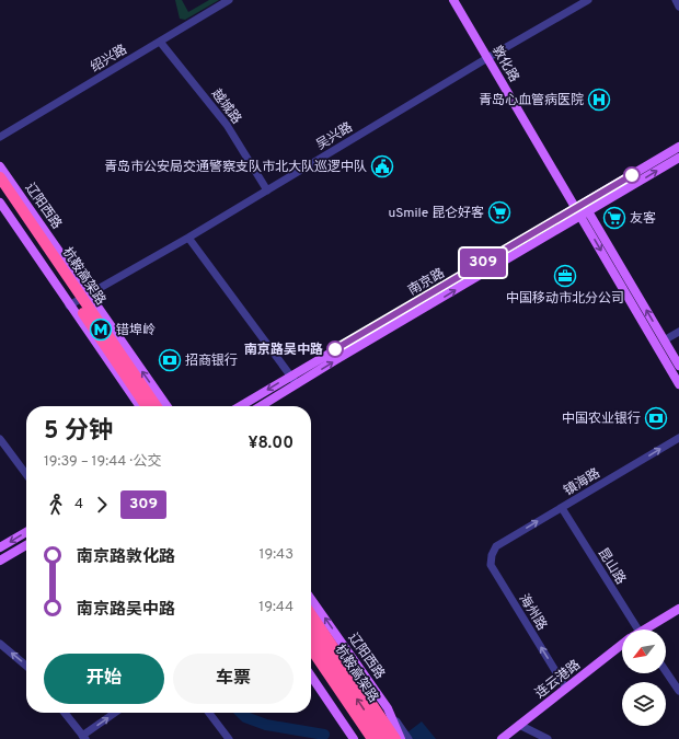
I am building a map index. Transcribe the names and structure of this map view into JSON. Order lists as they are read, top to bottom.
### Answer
{
  "streets": {
    "highway": ["杭鞍高架路"],
    "main road": [
      "敦化路",
      "辽阳西路",
      "南京路",
      "连云港路"
    ],
    "street": [
      "绍兴路",
      "越城路",
      "吴兴路",
      "镇海路",
      "昆山路",
      "海州路"
    ]
  },
  "crossings": [
    ["绍兴路", "越城路"],
    ["敦化路", "吴兴路"],
    ["敦化路", "南京路"],
    ["越城路", "吴兴路"],
    ["吴兴路", "辽阳西路"],
    ["镇海路", "昆山路"],
    ["镇海路", "海州路"],
    ["海州路", "连云港路"]
  ],
  "one_way": ["镇海路", "海州路"],
  "places": {
    "hospital": ["青岛心血管病医院"],
    "public building": ["青岛市公安局交通警察支队市北大队巡逻中队"],
    "supermarket": ["uSmile 昆仑好客", "友客"],
    "office": ["中国移动市北分公司"],
    "metro station": ["错埠岭"],
    "other": ["南京路吴中路"],
    "bank": ["招商银行", "中国农业银行"]
  },
  "lines": ["bus line 309"],
  "north": "bottom left",
  "page": {
    "on_map": "309",
    "heading": ["5 分钟", "19:39 – 19:44 · 公交", "¥8.00"],
    "legs": ["4", "309"],
    "list": [
      {
        "name": "南京路敦化路",
        "value": "19:43"
      },
      {
        "name": "南京路吴中路",
        "value": "19:44"
      }
    ],
    "buttons": ["开始", "车票"]
  }
}
